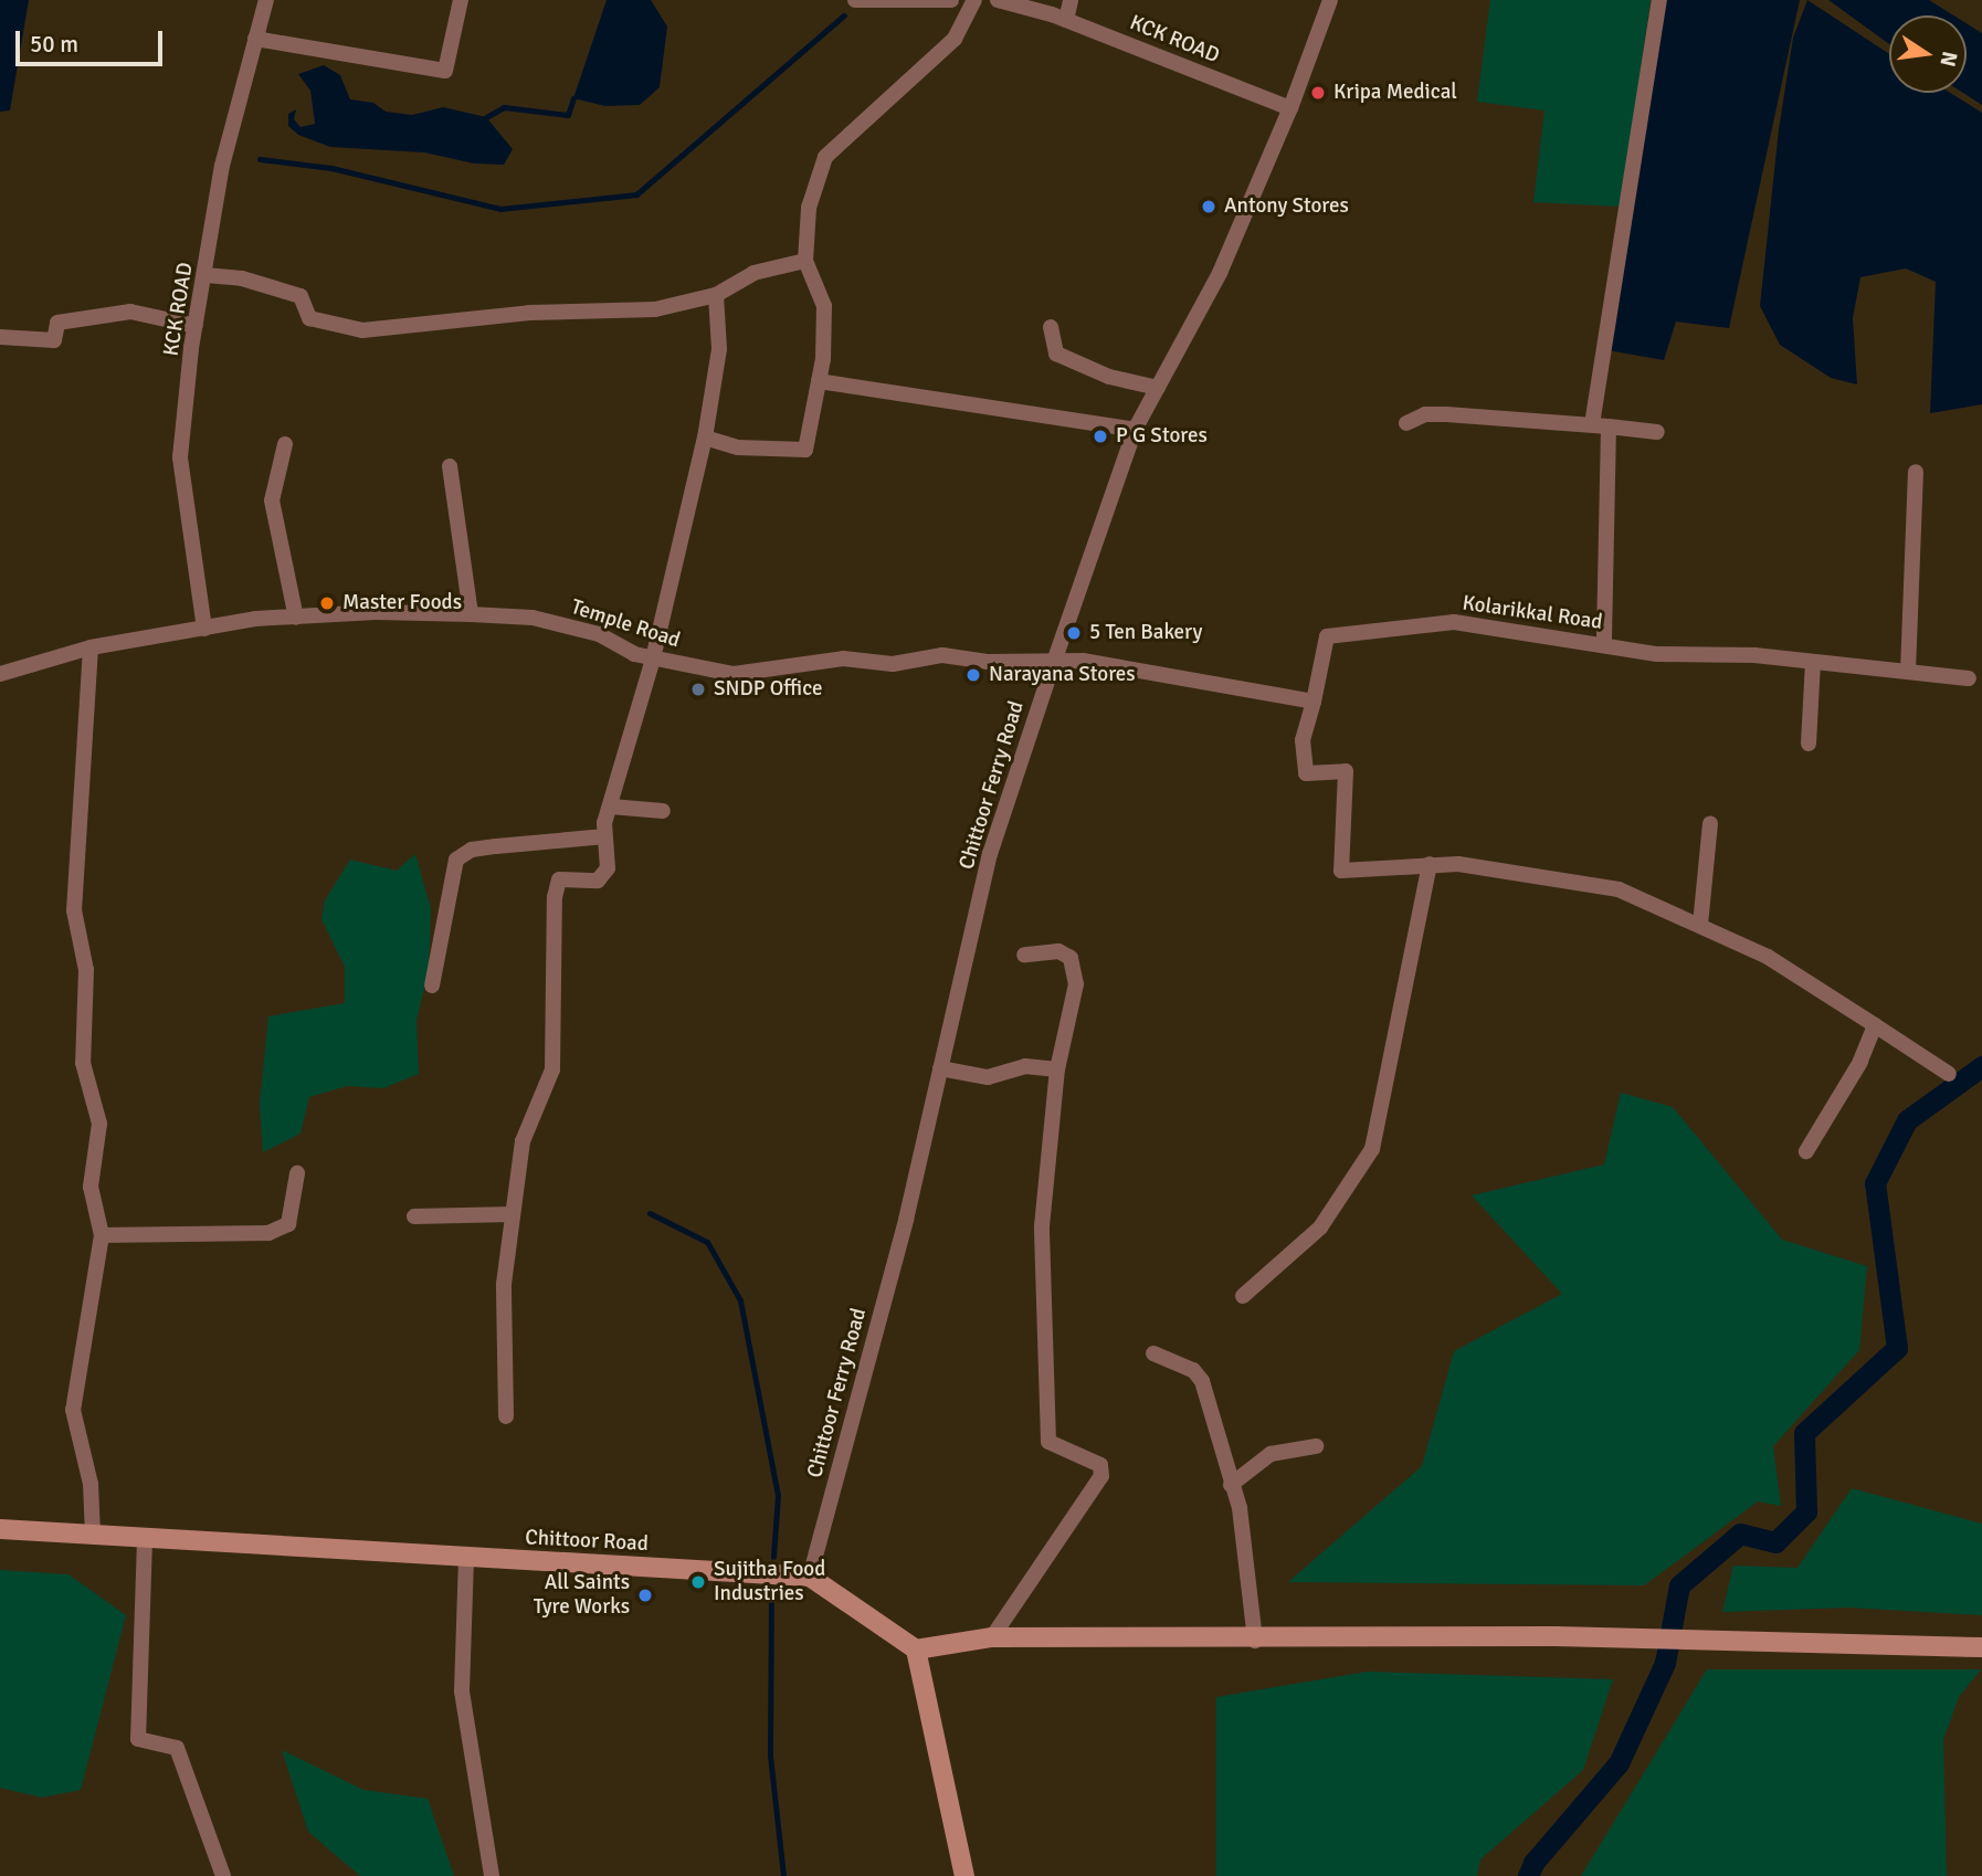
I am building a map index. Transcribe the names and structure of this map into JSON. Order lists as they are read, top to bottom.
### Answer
{
  "streets": {
    "main road": ["Chittoor Road"],
    "street": [
      "KCK ROAD",
      "Kolarikkal Road",
      "Temple Road",
      "Chittoor Ferry Road"
    ]
  },
  "crossings": [
    ["KCK ROAD", "Temple Road"],
    ["KCK ROAD", "Chittoor Ferry Road"],
    ["Temple Road", "Chittoor Ferry Road"],
    ["Chittoor Ferry Road", "Chittoor Road"]
  ],
  "places": [
    "Kripa Medical",
    "Antony Stores",
    "P G Stores",
    "Master Foods",
    "5 Ten Bakery",
    "Narayana Stores",
    "SNDP Office",
    "Sujitha Food Industries",
    "All Saints Tyre Works"
  ],
  "scale_bar": "50 m",
  "north": "right"
}
